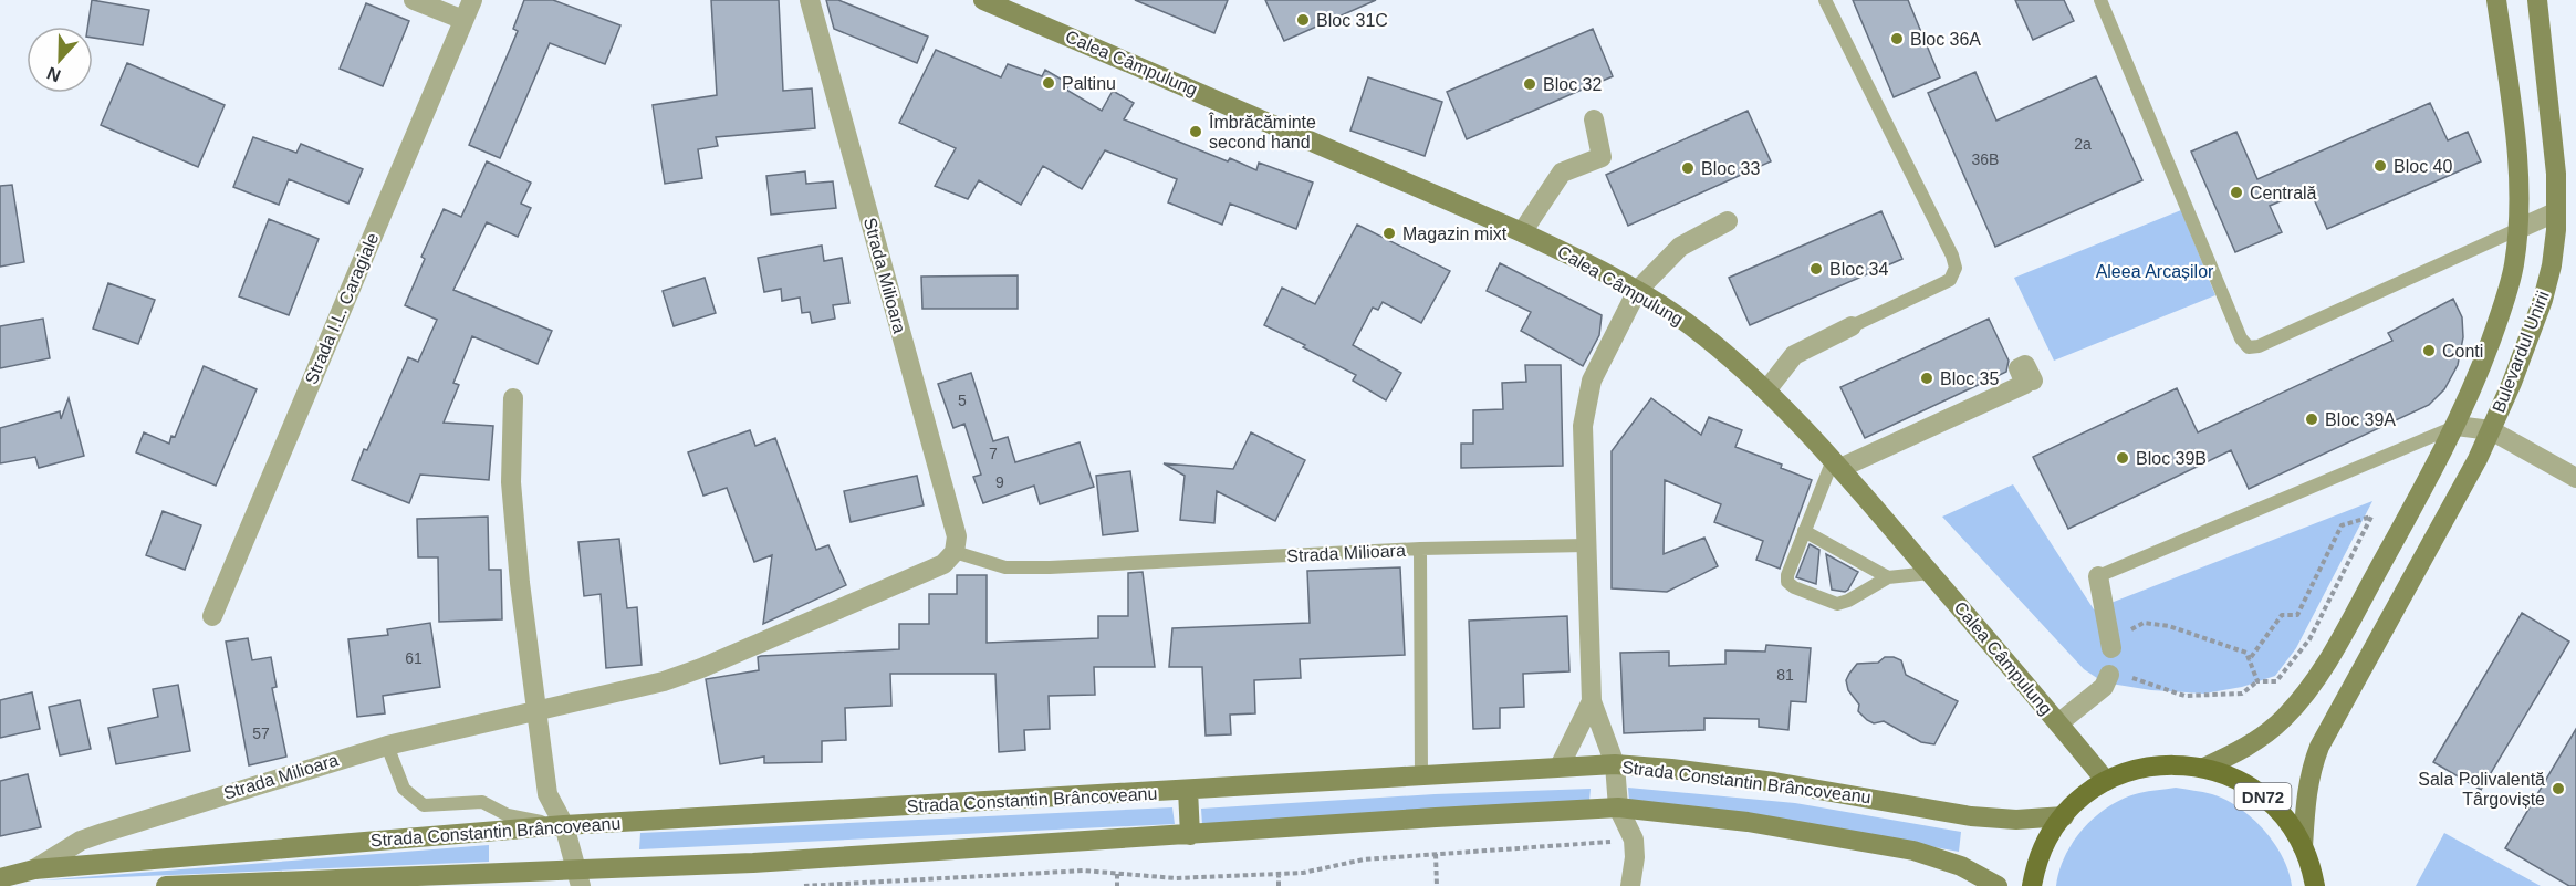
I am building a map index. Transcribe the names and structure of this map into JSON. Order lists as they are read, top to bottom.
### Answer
{
  "streets": {
    "main road": [
      "Calea Câmpulung",
      "Bulevardul Unirii",
      "Strada Constantin Brâncoveanu",
      "DN72"
    ],
    "street": ["Strada Milioara", "Strada I.L. Caragiale"]
  },
  "crossings": [
    ["Calea Câmpulung", "DN72"],
    ["Strada Milioara", "Strada Constantin Brâncoveanu"],
    ["Bulevardul Unirii", "DN72"],
    ["Strada Constantin Brâncoveanu", "DN72"]
  ],
  "parks": ["Aleea Arcașilor"],
  "places": [
    "Bloc 31C",
    "Bloc 36A",
    "Paltinu",
    "Bloc 32",
    "Îmbrăcăminte second hand",
    "Bloc 40",
    "Bloc 33",
    "Centrală",
    "Magazin mixt",
    "Bloc 34",
    "Conti",
    "Bloc 35",
    "Bloc 39A",
    "Bloc 39B",
    "Sala Polivalentă Târgoviște"
  ],
  "house_numbers": [
    "2a",
    "36B",
    "5",
    "7",
    "9",
    "61",
    "81",
    "57"
  ],
  "north": "bottom"
}
